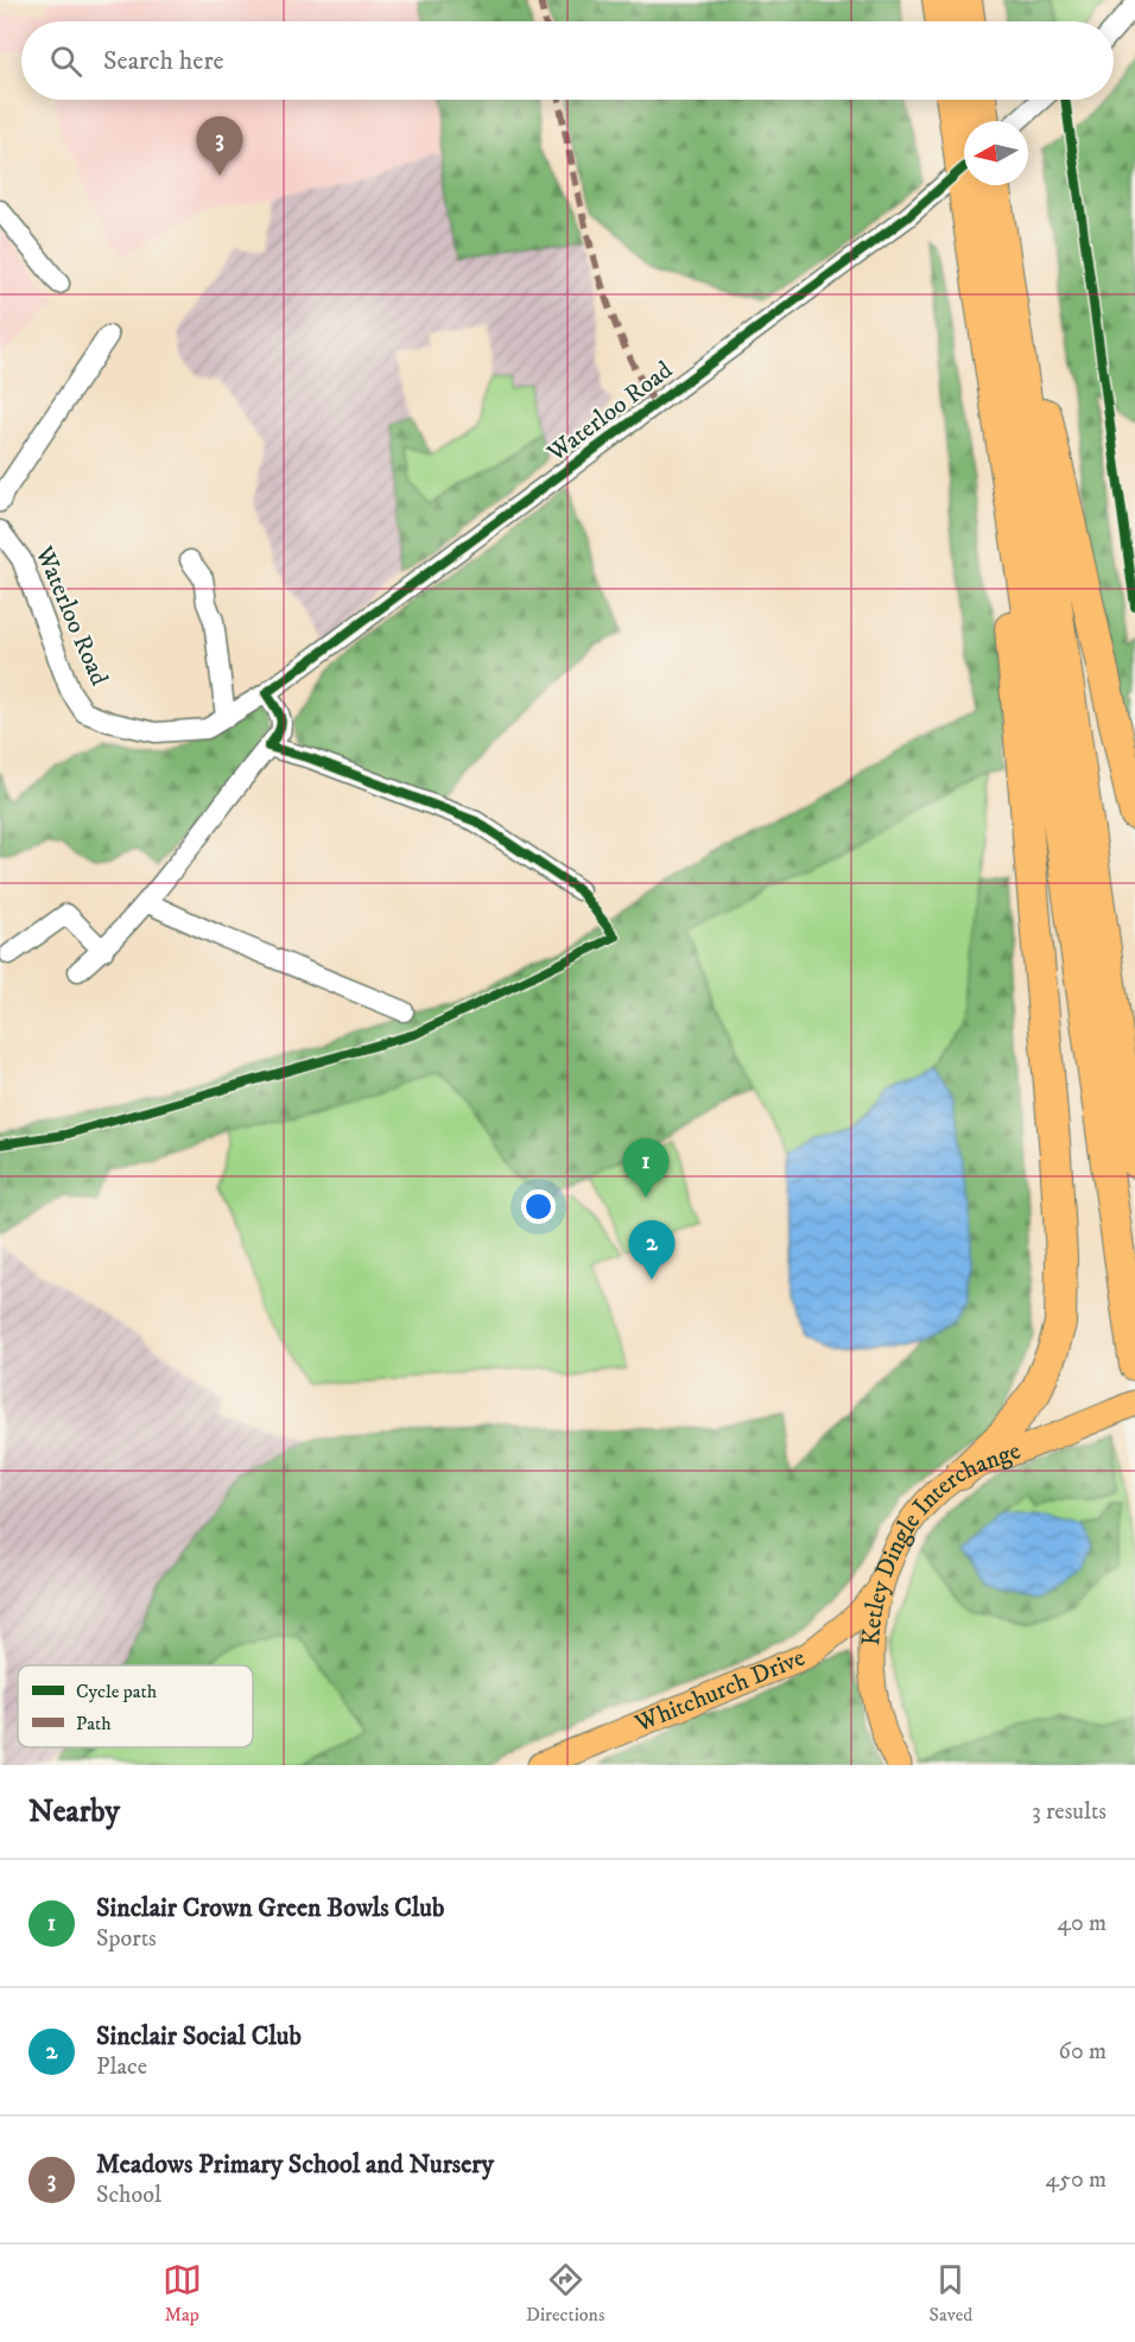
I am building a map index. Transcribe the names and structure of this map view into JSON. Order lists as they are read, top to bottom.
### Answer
{
  "streets": {
    "main road": ["Ketley Dingle Interchange", "Whitchurch Drive"],
    "street": ["Waterloo Road"]
  },
  "crossings": [
    ["Ketley Dingle Interchange", "Whitchurch Drive"]
  ],
  "legend": ["Cycle path", "Path"],
  "north": "left",
  "page": {
    "search": "Search here",
    "pins": ["3", "1", "2"],
    "heading": ["Nearby", "3 results"],
    "list": [
      {
        "mark": "1",
        "name": "Sinclair Crown Green Bowls Club",
        "note": "Sports",
        "value": "40 m"
      },
      {
        "mark": "2",
        "name": "Sinclair Social Club",
        "note": "Place",
        "value": "60 m"
      },
      {
        "mark": "3",
        "name": "Meadows Primary School and Nursery",
        "note": "School",
        "value": "450 m"
      }
    ],
    "nav": ["Map", "Directions", "Saved"]
  }
}
